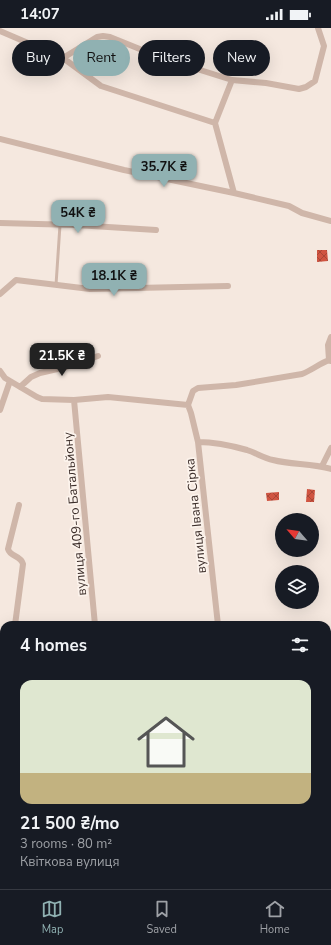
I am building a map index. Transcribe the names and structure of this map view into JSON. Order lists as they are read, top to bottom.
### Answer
{
  "streets": {
    "street": ["вулиця 409-го Батальйону", "вулиця Івана Сірка"]
  },
  "north": "top left",
  "page": {
    "status": "14:07",
    "chip": [
      "Buy",
      "Rent",
      "Filters",
      "New"
    ],
    "price": [
      "35.7K ₴",
      "54K ₴",
      "18.1K ₴",
      "21.5K ₴"
    ],
    "heading": "4 homes",
    "list": [
      {
        "name": "21 500 ₴/mo",
        "note": "3 rooms · 80 m² · Квіткова вулиця"
      }
    ],
    "tabs": ["Map", "Saved", "Home"]
  }
}
